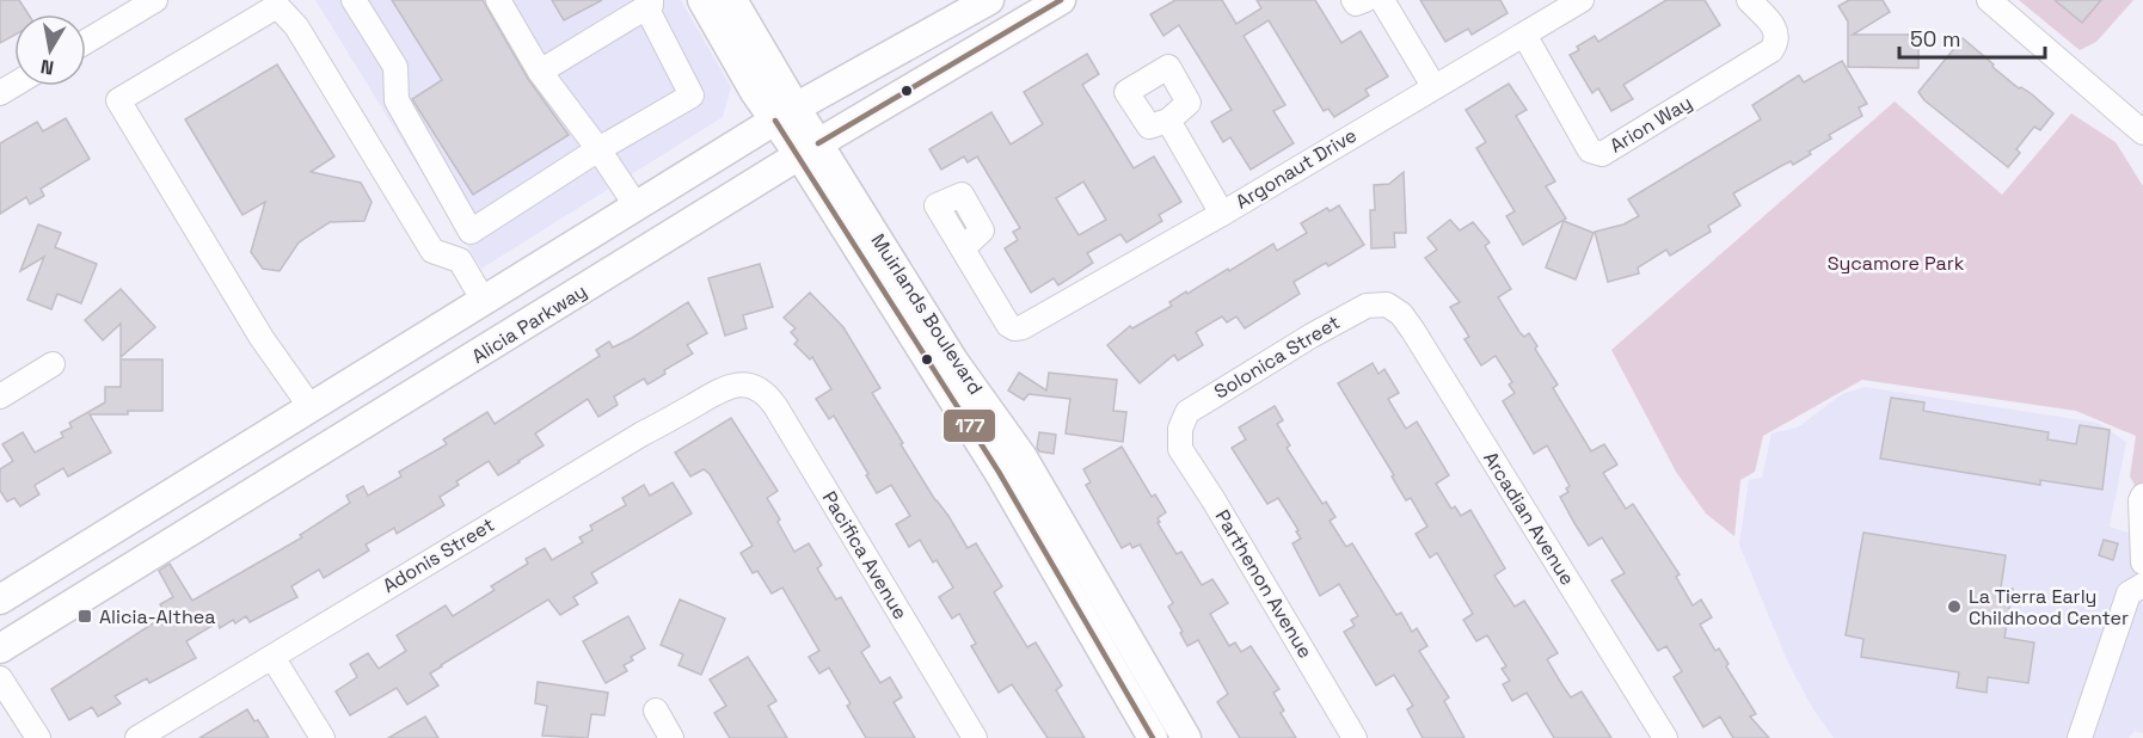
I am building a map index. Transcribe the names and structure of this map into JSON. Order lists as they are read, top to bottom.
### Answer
{
  "streets": {
    "main road": ["Muirlands Boulevard", "Alicia Parkway"],
    "street": [
      "Arion Way",
      "Argonaut Drive",
      "Solonica Street",
      "Arcadian Avenue",
      "Adonis Street",
      "Pacifica Avenue",
      "Parthenon Avenue"
    ]
  },
  "crossings": [
    ["Arion Way", "Argonaut Drive"],
    ["Muirlands Boulevard", "Alicia Parkway"],
    ["Solonica Street", "Arcadian Avenue"],
    ["Solonica Street", "Parthenon Avenue"],
    ["Adonis Street", "Pacifica Avenue"]
  ],
  "parks": ["Sycamore Park"],
  "places": {
    "other": ["La Tierra Early Childhood Center"],
    "transit": ["Alicia-Althea"]
  },
  "lines": ["transit line 177"],
  "scale_bar": "50 m",
  "north": "bottom"
}
